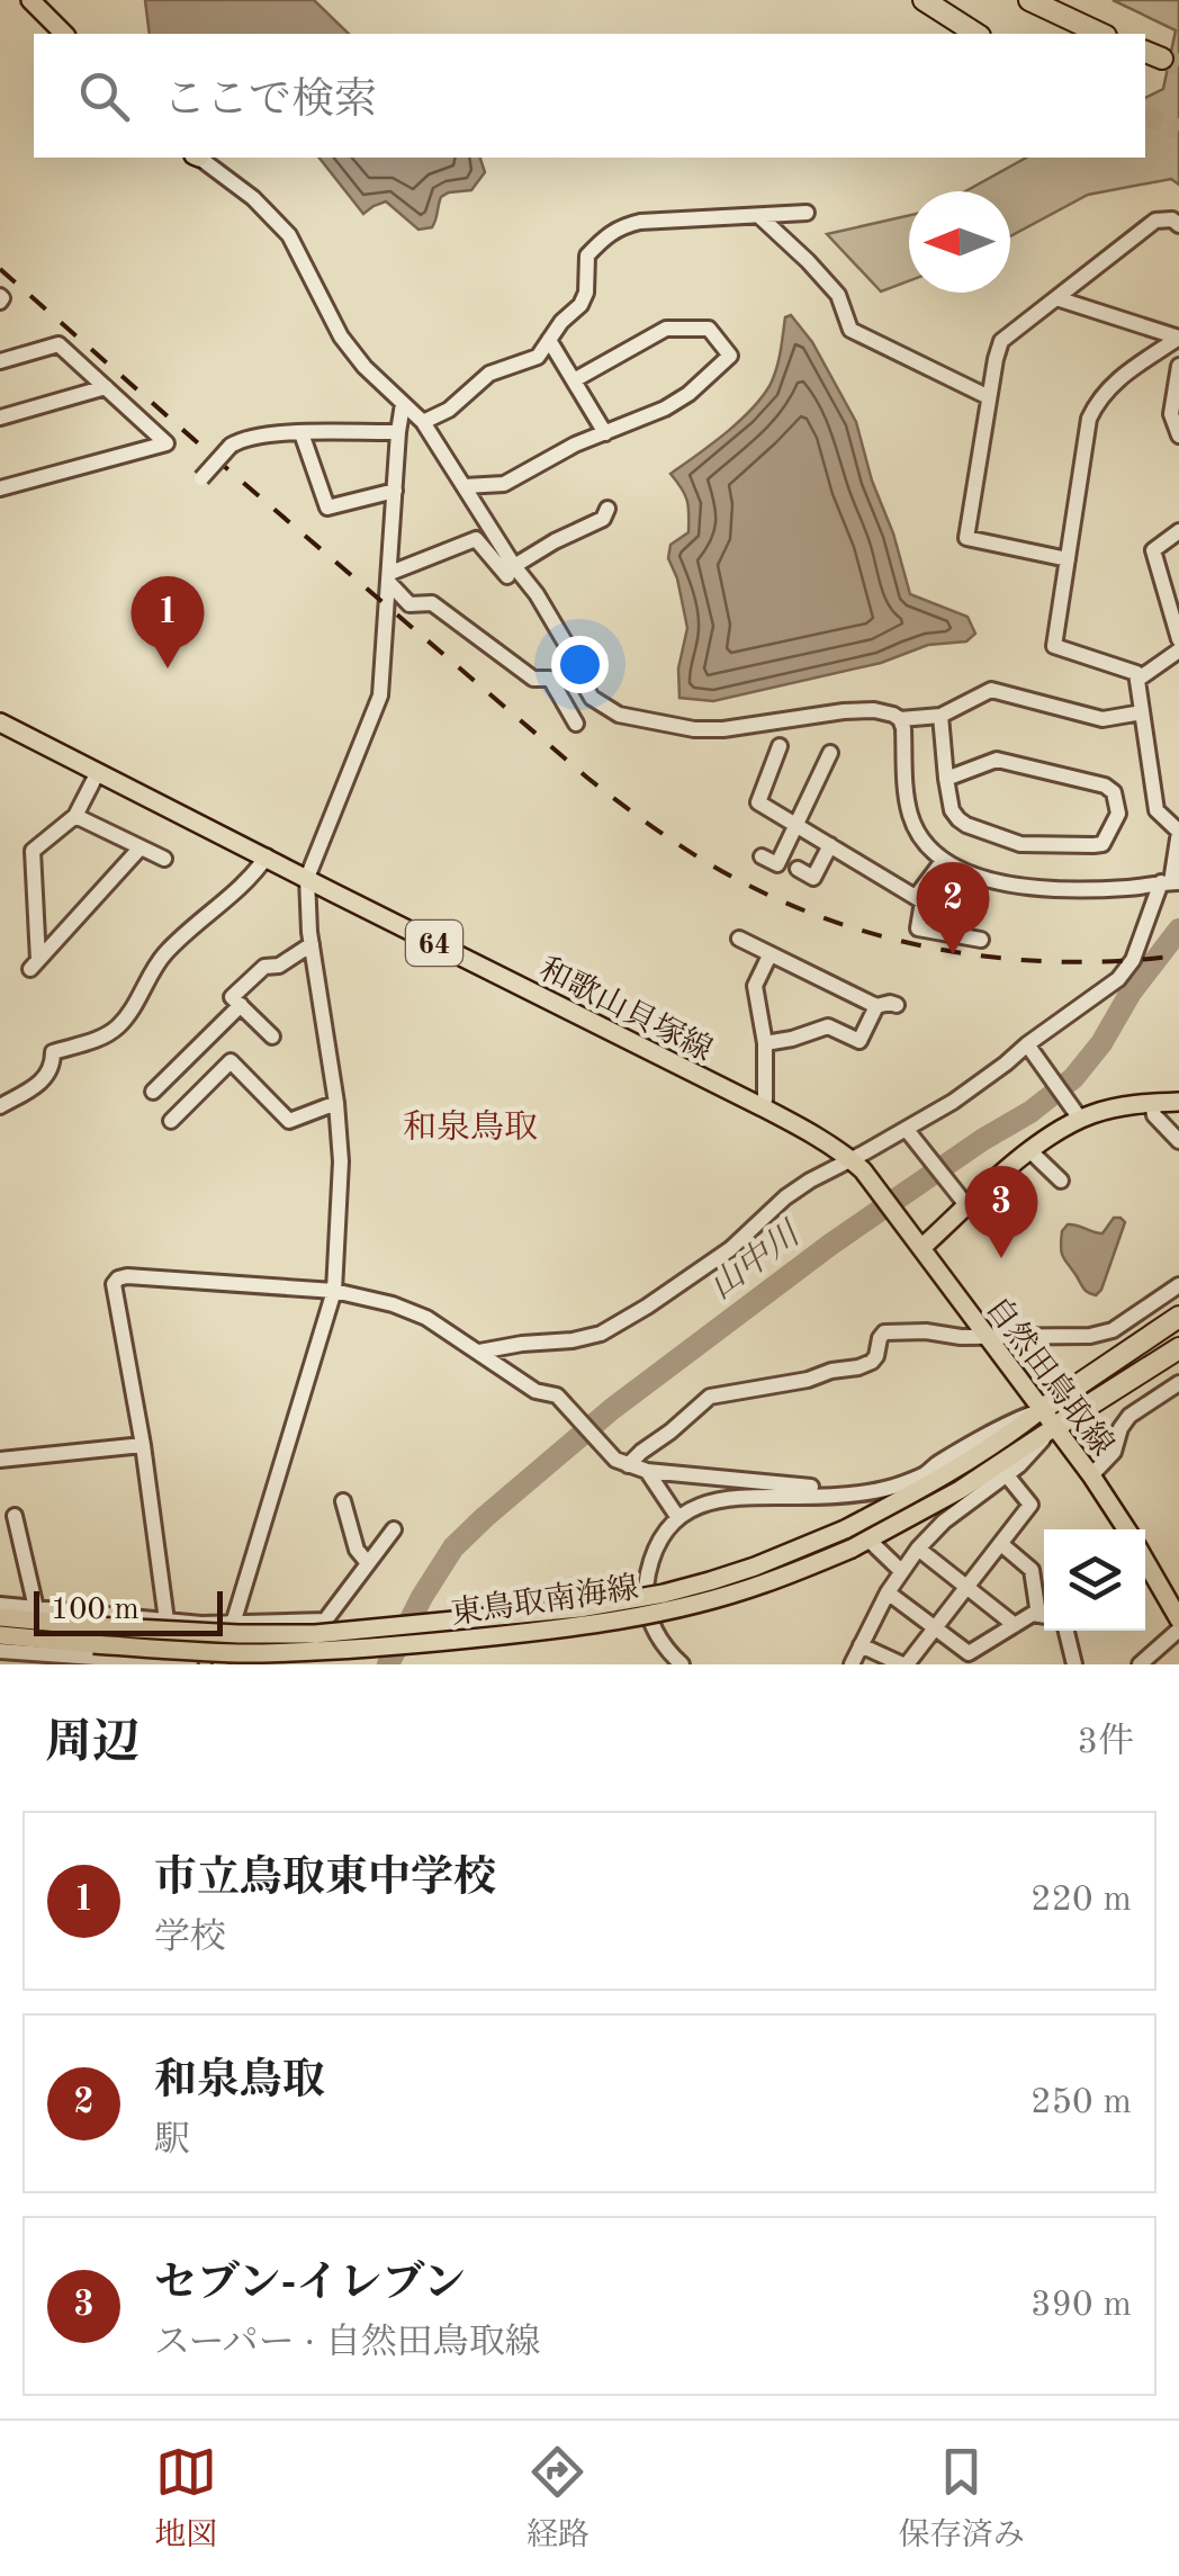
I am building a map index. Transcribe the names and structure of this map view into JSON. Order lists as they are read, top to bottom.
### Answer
{
  "streets": {
    "main road": [
      "64",
      "和歌山貝塚線",
      "自然田鳥取線",
      "東鳥取南海線"
    ]
  },
  "crossings": [
    ["和歌山貝塚線", "自然田鳥取線"],
    ["自然田鳥取線", "東鳥取南海線"]
  ],
  "districts": ["和泉鳥取"],
  "water": ["山中川"],
  "scale_bar": "100 m",
  "north": "left",
  "page": {
    "search": "ここで検索",
    "pins": ["1", "2", "3"],
    "scale": "100 m",
    "heading": ["周辺", "3件"],
    "list": [
      {
        "mark": "1",
        "name": "市立鳥取東中学校",
        "note": "学校",
        "value": "220 m"
      },
      {
        "mark": "2",
        "name": "和泉鳥取",
        "note": "駅",
        "value": "250 m"
      },
      {
        "mark": "3",
        "name": "セブン-イレブン",
        "note": "スーパー · 自然田鳥取線",
        "value": "390 m"
      }
    ],
    "nav": ["地図", "経路", "保存済み"]
  }
}
